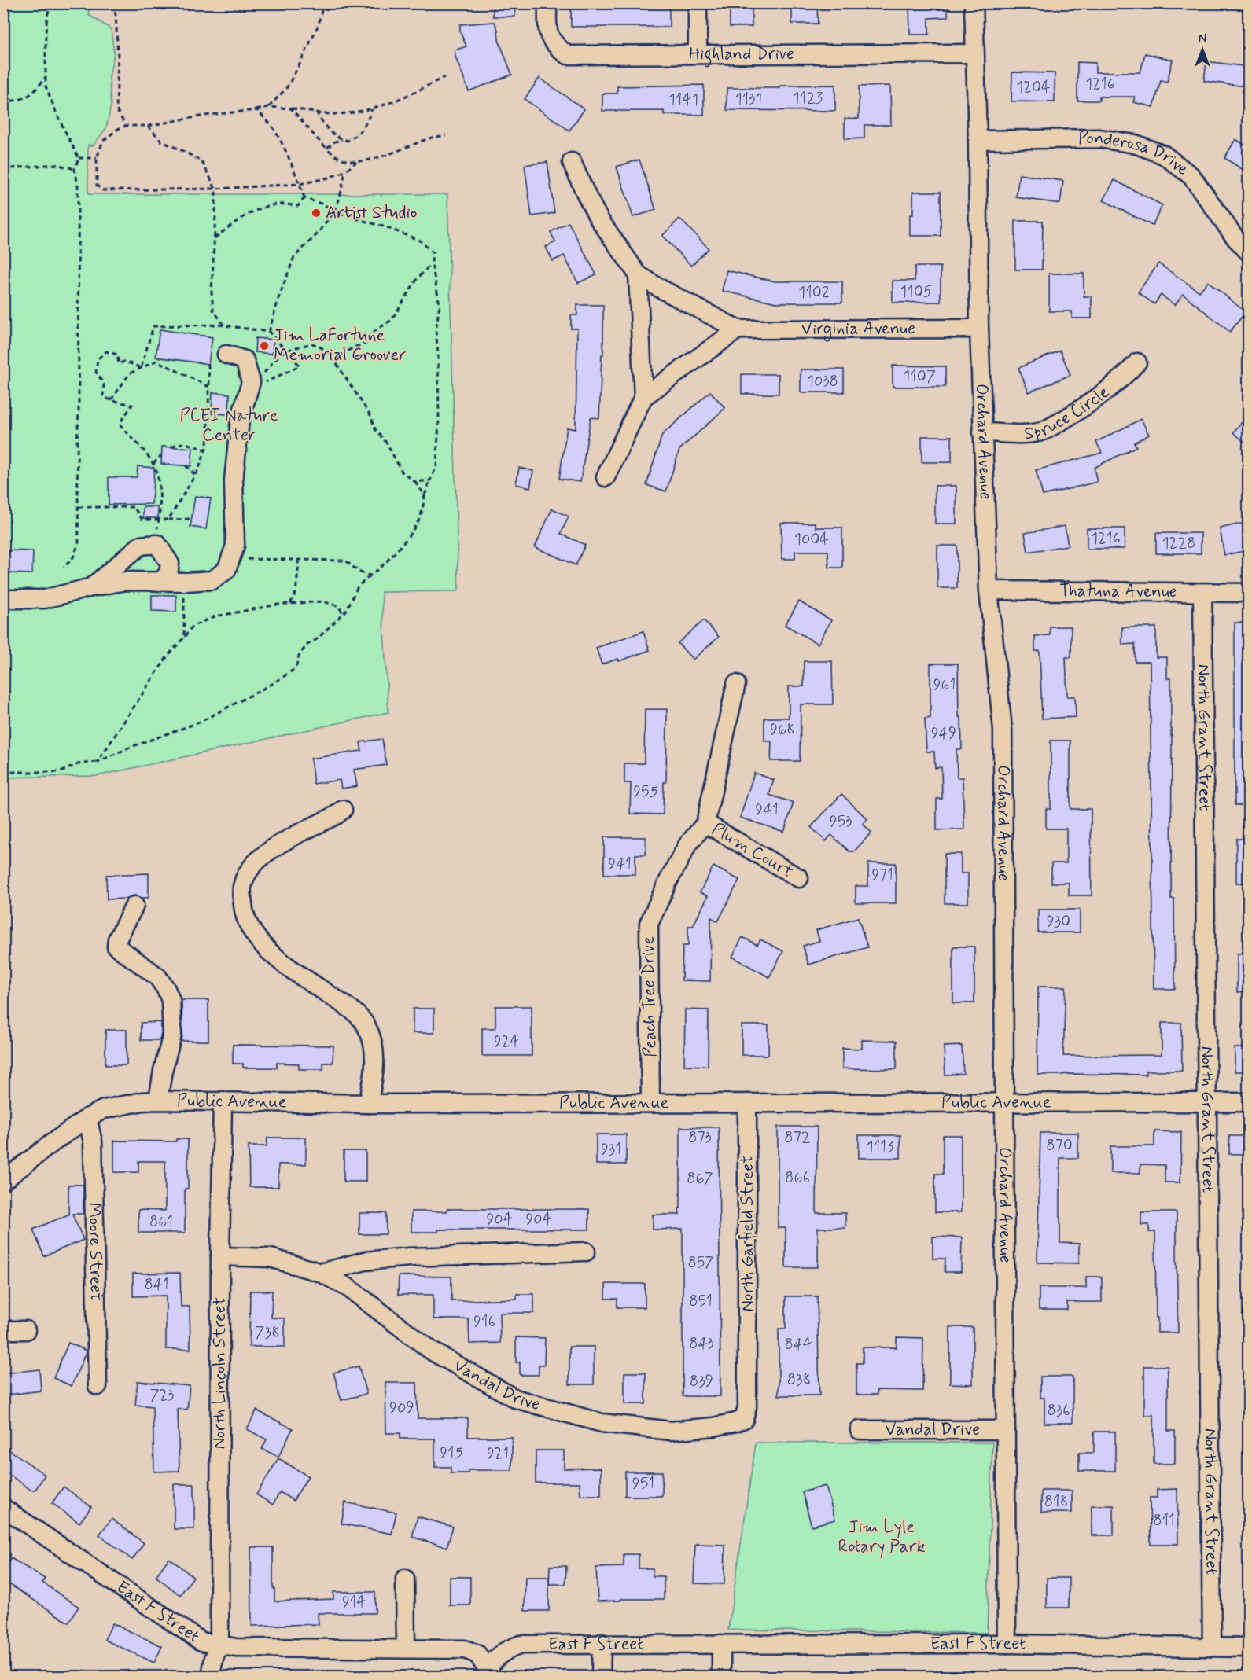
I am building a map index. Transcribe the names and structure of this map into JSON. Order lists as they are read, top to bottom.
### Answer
{
  "streets": {
    "street": [
      "Highland Drive",
      "Ponderosa Drive",
      "Virginia Avenue",
      "Spruce Circle",
      "Orchard Avenue",
      "Thatuna Avenue",
      "North Grant Street",
      "Plum Court",
      "Peach Tree Drive",
      "Public Avenue",
      "North Garfield Street",
      "Moore Street",
      "North Lincoln Street",
      "Vandal Drive",
      "East F Street"
    ]
  },
  "crossings": [
    ["Highland Drive", "Orchard Avenue"],
    ["Ponderosa Drive", "Orchard Avenue"],
    ["Virginia Avenue", "Orchard Avenue"],
    ["Spruce Circle", "Orchard Avenue"],
    ["Orchard Avenue", "Thatuna Avenue"],
    ["Orchard Avenue", "Public Avenue"],
    ["Orchard Avenue", "Vandal Drive"],
    ["Orchard Avenue", "East F Street"],
    ["Thatuna Avenue", "North Grant Street"],
    ["North Grant Street", "Public Avenue"],
    ["North Grant Street", "East F Street"],
    ["Plum Court", "Peach Tree Drive"],
    ["Peach Tree Drive", "Public Avenue"],
    ["Public Avenue", "North Garfield Street"],
    ["Public Avenue", "Moore Street"],
    ["Public Avenue", "North Lincoln Street"],
    ["North Garfield Street", "Vandal Drive"],
    ["North Lincoln Street", "Vandal Drive"],
    ["North Lincoln Street", "East F Street"]
  ],
  "parks": ["PCEI Nature Center", "Jim Lyle Rotary Park"],
  "places": ["Artist Studio", "Jim LaFortune Memorial Groover"],
  "house_numbers": [
    "1216",
    "1204",
    "1123",
    "1131",
    "1141",
    "1105",
    "1102",
    "1107",
    "1038",
    "1216",
    "1004",
    "1228",
    "961",
    "968",
    "949",
    "955",
    "941",
    "953",
    "941",
    "971",
    "930",
    "924",
    "873",
    "872",
    "870",
    "1113",
    "931",
    "866",
    "867",
    "904",
    "904",
    "861",
    "857",
    "841",
    "851",
    "916",
    "738",
    "843",
    "844",
    "838",
    "839",
    "723",
    "909",
    "836",
    "915",
    "921",
    "951",
    "818",
    "811",
    "914"
  ],
  "north": "top"
}
